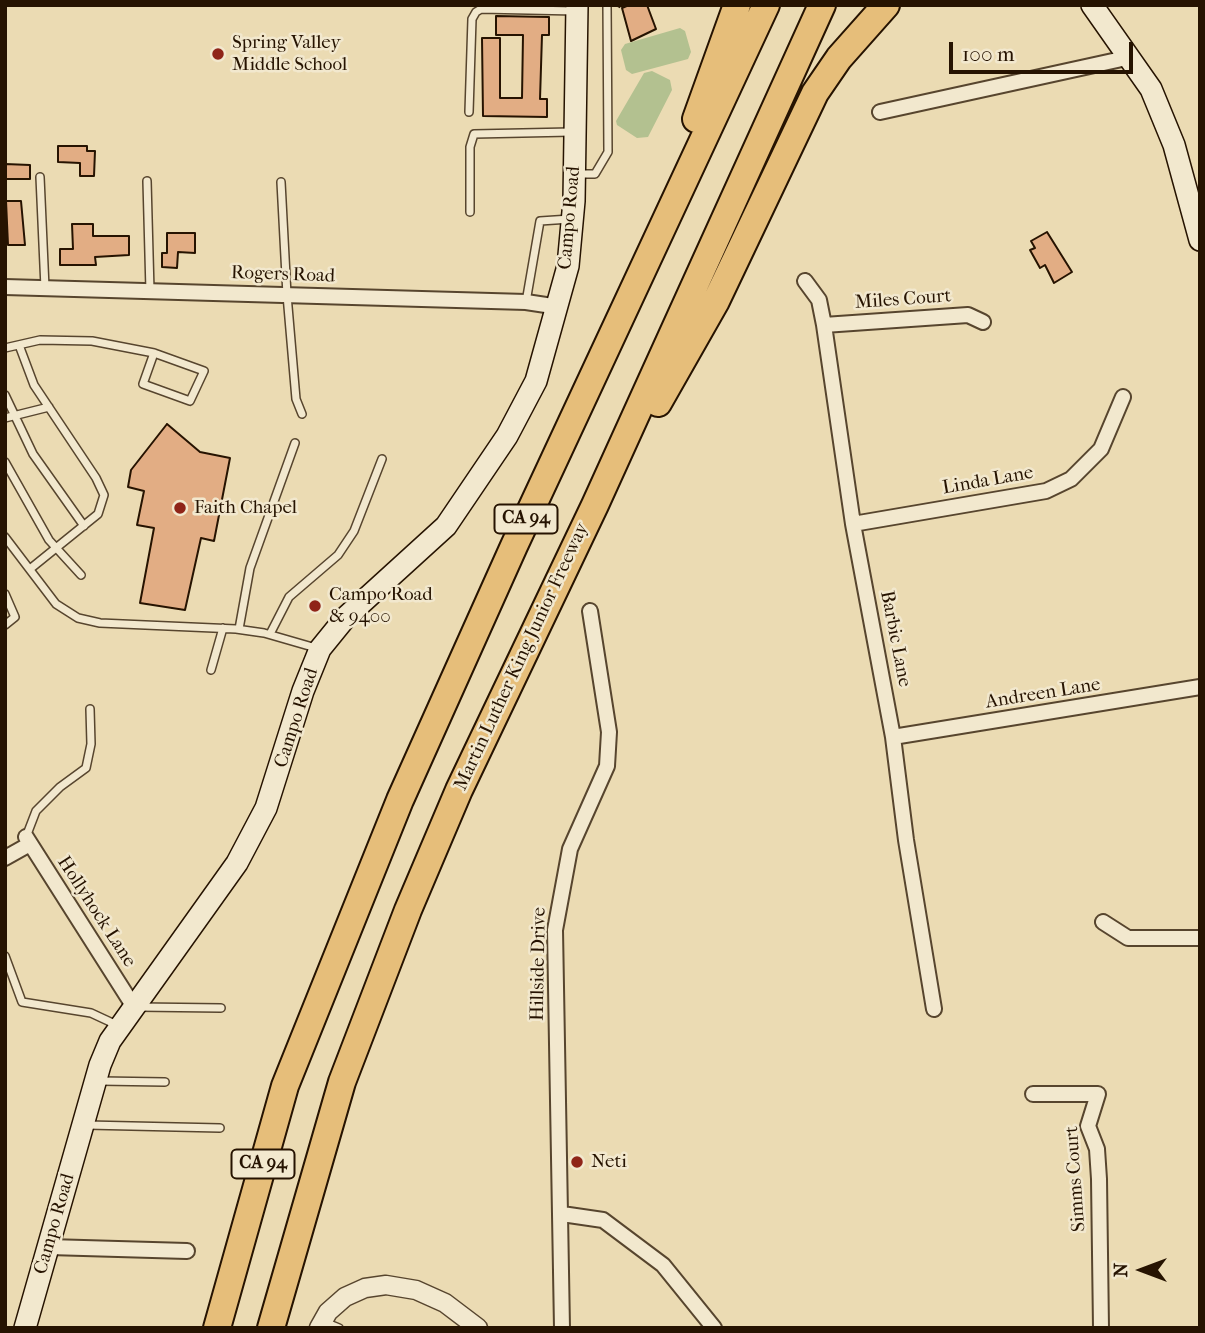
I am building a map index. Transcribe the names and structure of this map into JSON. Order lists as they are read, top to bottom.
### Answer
{
  "streets": {
    "highway": ["CA 94", "Martin Luther King Junior Freeway"],
    "main road": ["Campo Road"],
    "street": [
      "Rogers Road",
      "Miles Court",
      "Linda Lane",
      "Barbic Lane",
      "Andreen Lane",
      "Hollyhock Lane",
      "Hillside Drive",
      "Simms Court"
    ]
  },
  "crossings": [
    ["Campo Road", "Rogers Road"],
    ["Campo Road", "Hollyhock Lane"],
    ["Miles Court", "Barbic Lane"],
    ["Linda Lane", "Barbic Lane"],
    ["Barbic Lane", "Andreen Lane"]
  ],
  "places": [
    "Spring Valley Middle School",
    "Faith Chapel",
    "Campo Road & 9400",
    "Neti"
  ],
  "scale_bar": "100 m",
  "north": "left"
}
